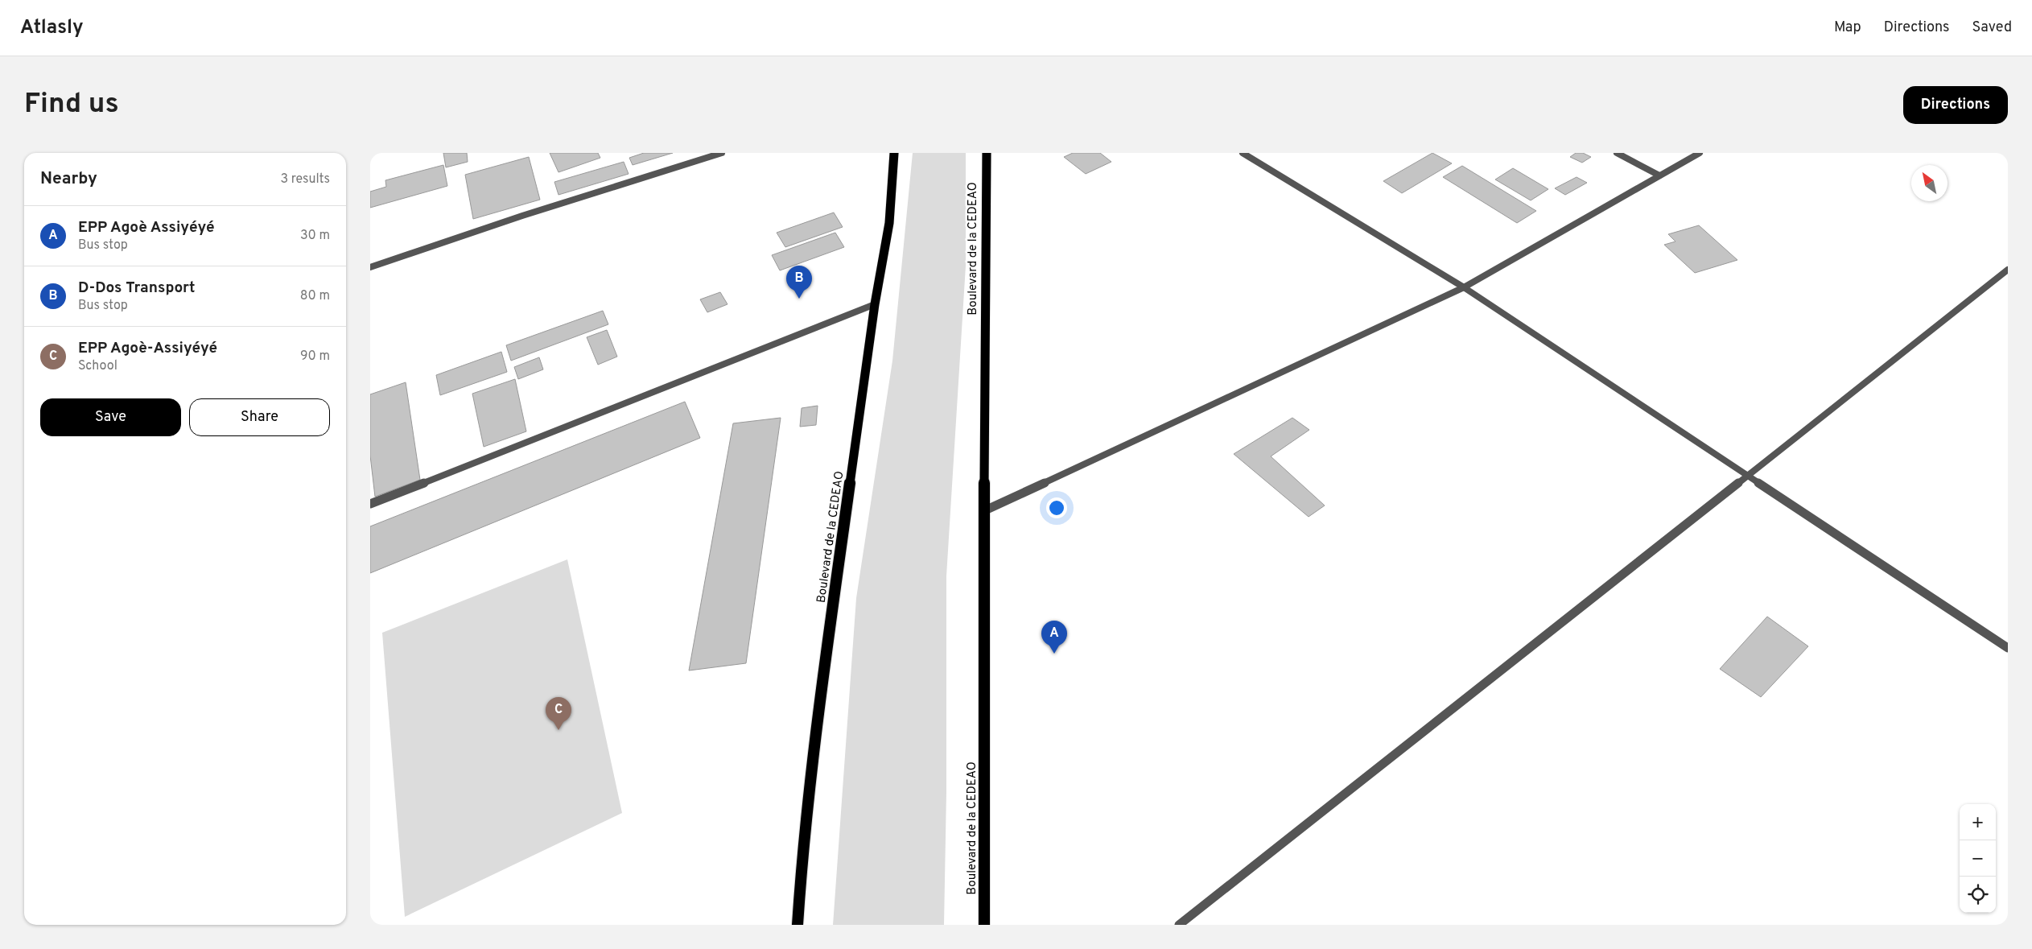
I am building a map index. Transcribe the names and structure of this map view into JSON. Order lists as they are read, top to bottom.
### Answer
{
  "streets": {
    "main road": ["Boulevard de la CEDEAO"]
  },
  "north": "top left",
  "page": {
    "header": "Atlasly",
    "nav": ["Map", "Directions", "Saved"],
    "buttons": [
      "Directions",
      ["Save", "Share"]
    ],
    "title": "Find us",
    "heading": ["Nearby", "3 results"],
    "list": [
      {
        "mark": "A",
        "name": "EPP Agoè Assiyéyé",
        "note": "Bus stop",
        "value": "30 m"
      },
      {
        "mark": "B",
        "name": "D-Dos Transport",
        "note": "Bus stop",
        "value": "80 m"
      },
      {
        "mark": "C",
        "name": "EPP Agoè-Assiyéyé",
        "note": "School",
        "value": "90 m"
      }
    ],
    "pins": ["B", "A", "C"],
    "map_buttons": ["+", "−"]
  }
}
